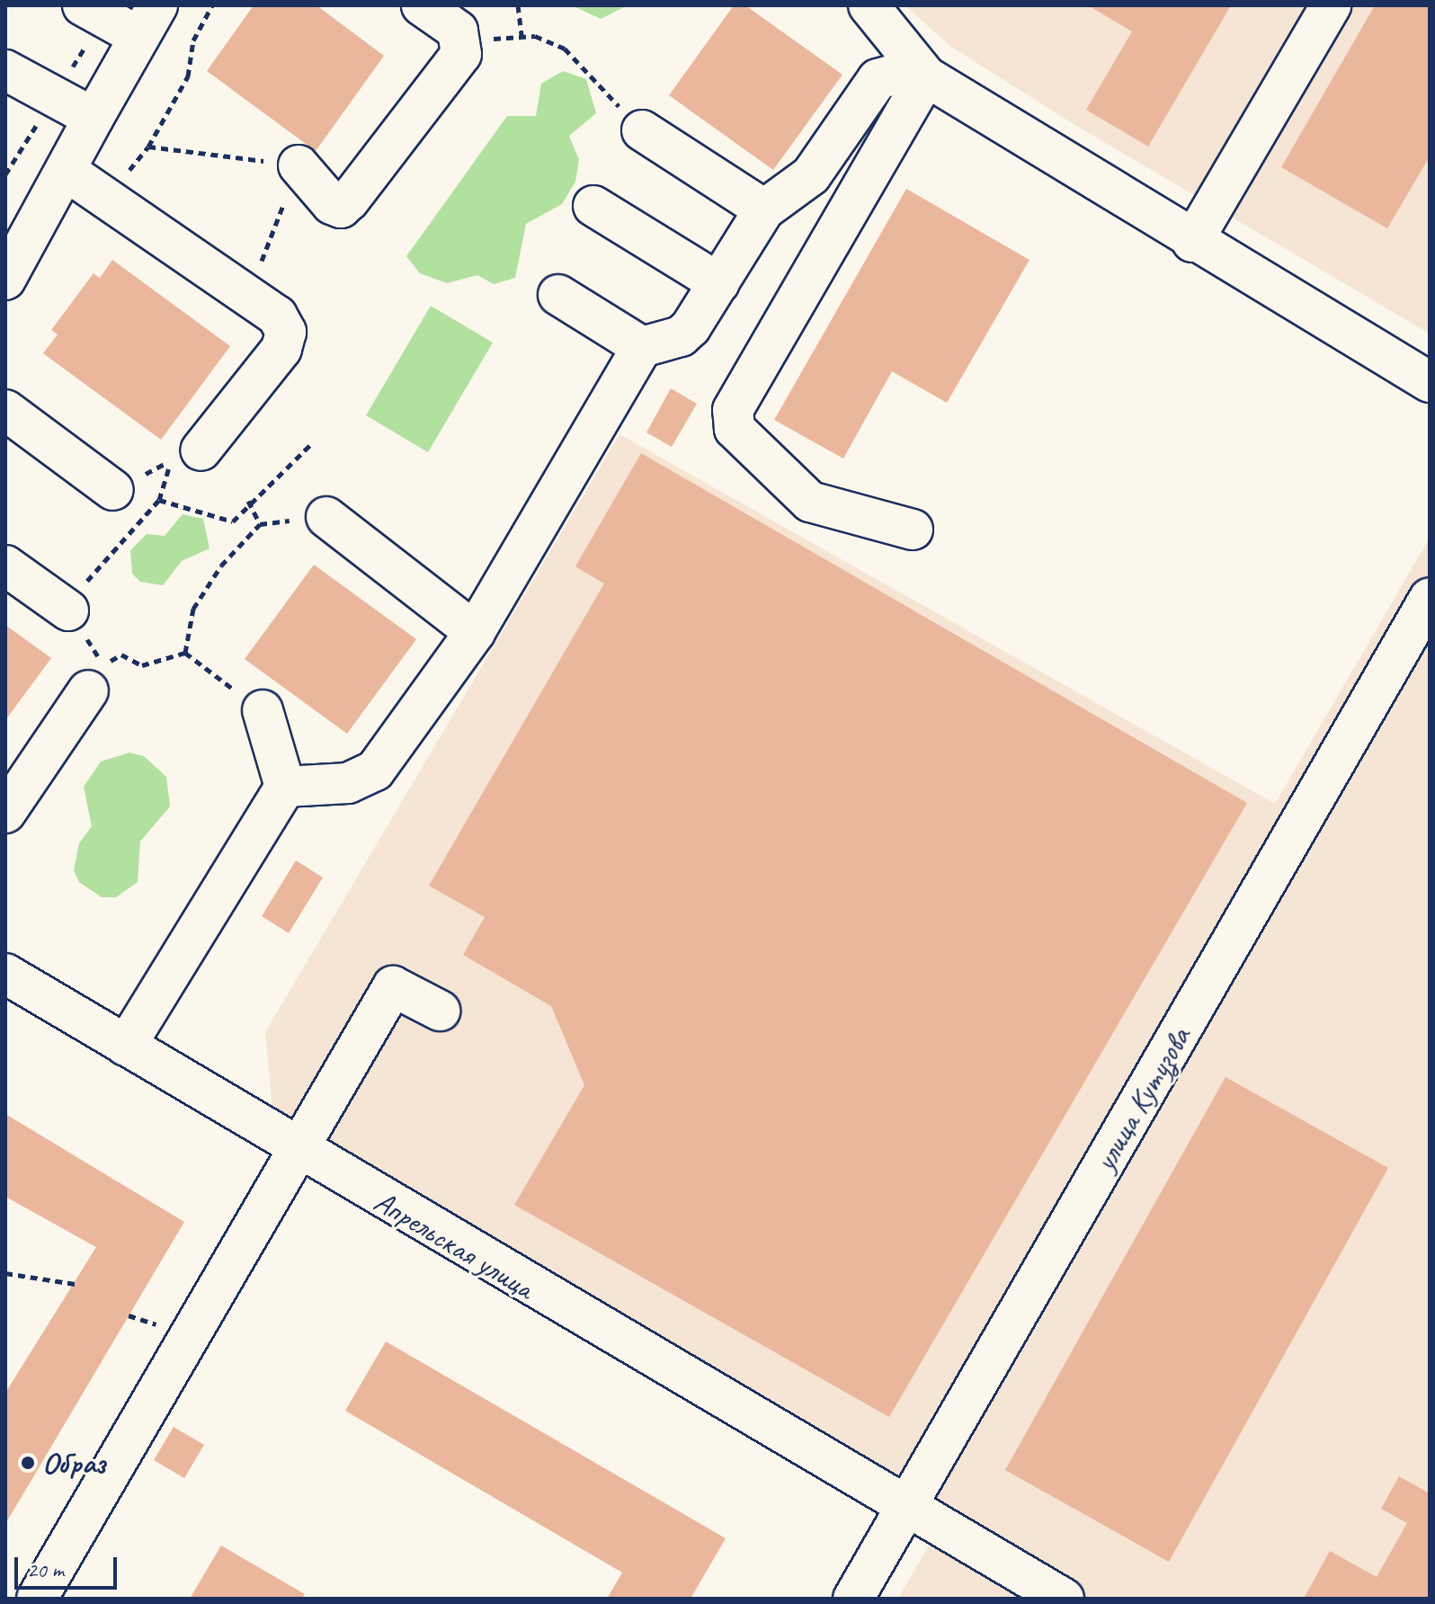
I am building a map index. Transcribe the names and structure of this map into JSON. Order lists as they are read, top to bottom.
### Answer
{
  "streets": {
    "street": ["улица Кутузова", "Апрельская улица"]
  },
  "crossings": [
    ["улица Кутузова", "Апрельская улица"]
  ],
  "places": ["Образ"],
  "scale_bar": "20 m"
}
